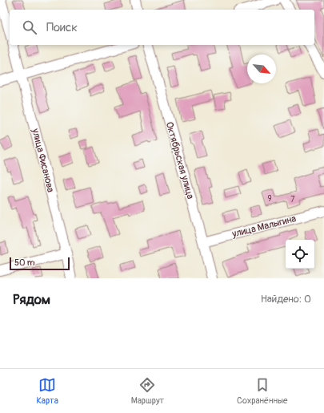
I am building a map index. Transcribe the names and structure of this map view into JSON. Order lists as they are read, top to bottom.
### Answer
{
  "streets": {
    "street": ["улица Фисанова", "Октябрьская улица", "улица Малыгина"]
  },
  "crossings": [
    ["Октябрьская улица", "улица Малыгина"]
  ],
  "house_numbers": ["9", "7"],
  "scale_bar": "50 m",
  "north": "bottom right",
  "page": {
    "search": "Поиск",
    "scale": "50 m",
    "heading": ["Рядом", "Найдено: 0"],
    "nav": ["Карта", "Маршрут", "Сохранённые"]
  }
}
